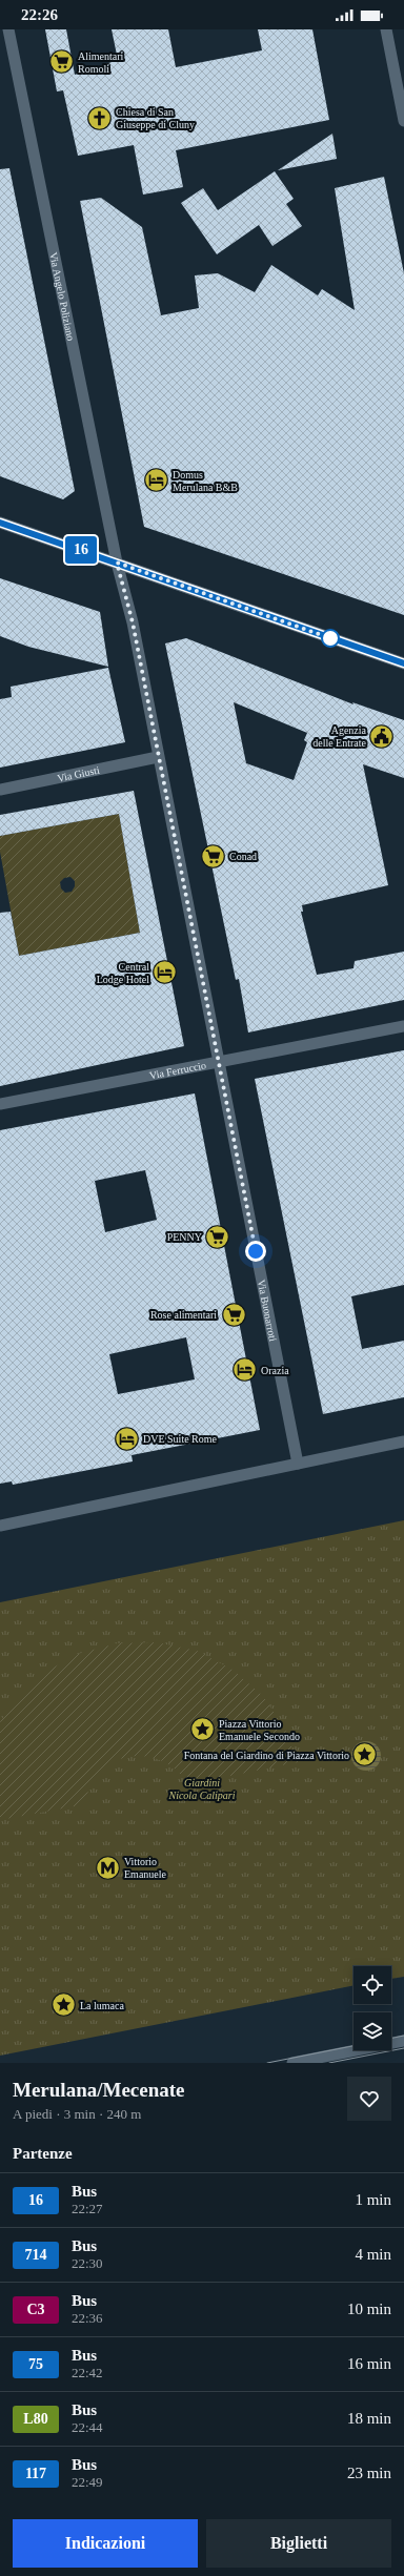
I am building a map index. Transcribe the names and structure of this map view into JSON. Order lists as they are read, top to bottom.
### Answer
{
  "streets": {
    "street": [
      "Via Angelo Poliziano",
      "Via Giusti",
      "Via Ferruccio",
      "Via Buonarroti"
    ]
  },
  "crossings": [
    ["Via Angelo Poliziano", "Via Buonarroti"],
    ["Via Giusti", "Via Buonarroti"],
    ["Via Ferruccio", "Via Buonarroti"]
  ],
  "parks": ["Giardini Nicola Calipari"],
  "places": {
    "supermarket": [
      "Alimentari Romoli",
      "Conad",
      "PENNY",
      "Rose alimentari"
    ],
    "church": ["Chiesa di San Giuseppe di Cluny"],
    "hotel": [
      "Domus Merulana B&B",
      "Central Lodge Hotel",
      "Orazia",
      "DVE Suite Rome"
    ],
    "public building": ["Agenzia delle Entrate"],
    "place": ["Piazza Vittorio Emanuele Secondo", "Fontana del Giardino di Piazza Vittorio", "La lumaca"],
    "metro station": ["Vittorio Emanuele"]
  },
  "lines": ["bus line 16"],
  "page": {
    "status": "22:26",
    "on_map": "16",
    "heading": [
      ["Merulana/Mecenate", "A piedi · 3 min · 240 m"],
      "Partenze"
    ],
    "list": [
      {
        "mark": "16",
        "name": "Bus",
        "note": "22:27",
        "value": "1 min"
      },
      {
        "mark": "714",
        "name": "Bus",
        "note": "22:30",
        "value": "4 min"
      },
      {
        "mark": "C3",
        "name": "Bus",
        "note": "22:36",
        "value": "10 min"
      },
      {
        "mark": "75",
        "name": "Bus",
        "note": "22:42",
        "value": "16 min"
      },
      {
        "mark": "L80",
        "name": "Bus",
        "note": "22:44",
        "value": "18 min"
      },
      {
        "mark": "117",
        "name": "Bus",
        "note": "22:49",
        "value": "23 min"
      }
    ],
    "buttons": ["Indicazioni", "Biglietti"]
  }
}
